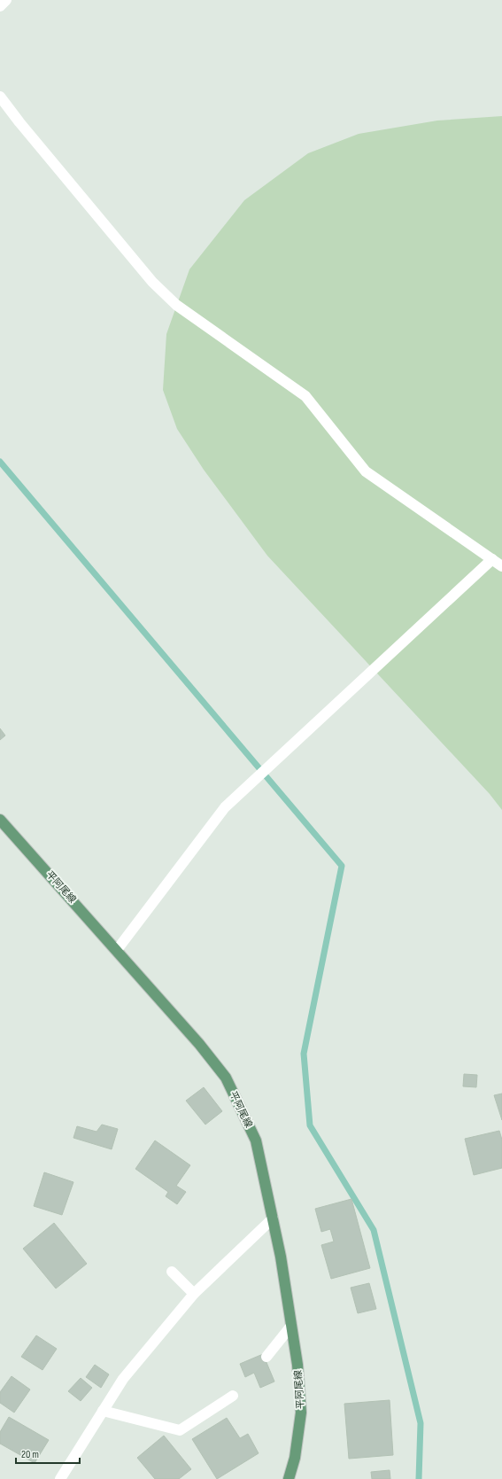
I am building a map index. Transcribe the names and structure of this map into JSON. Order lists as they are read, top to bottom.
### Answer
{
  "streets": {
    "main road": ["平阿尾線"]
  },
  "scale_bar": "20 m"
}
